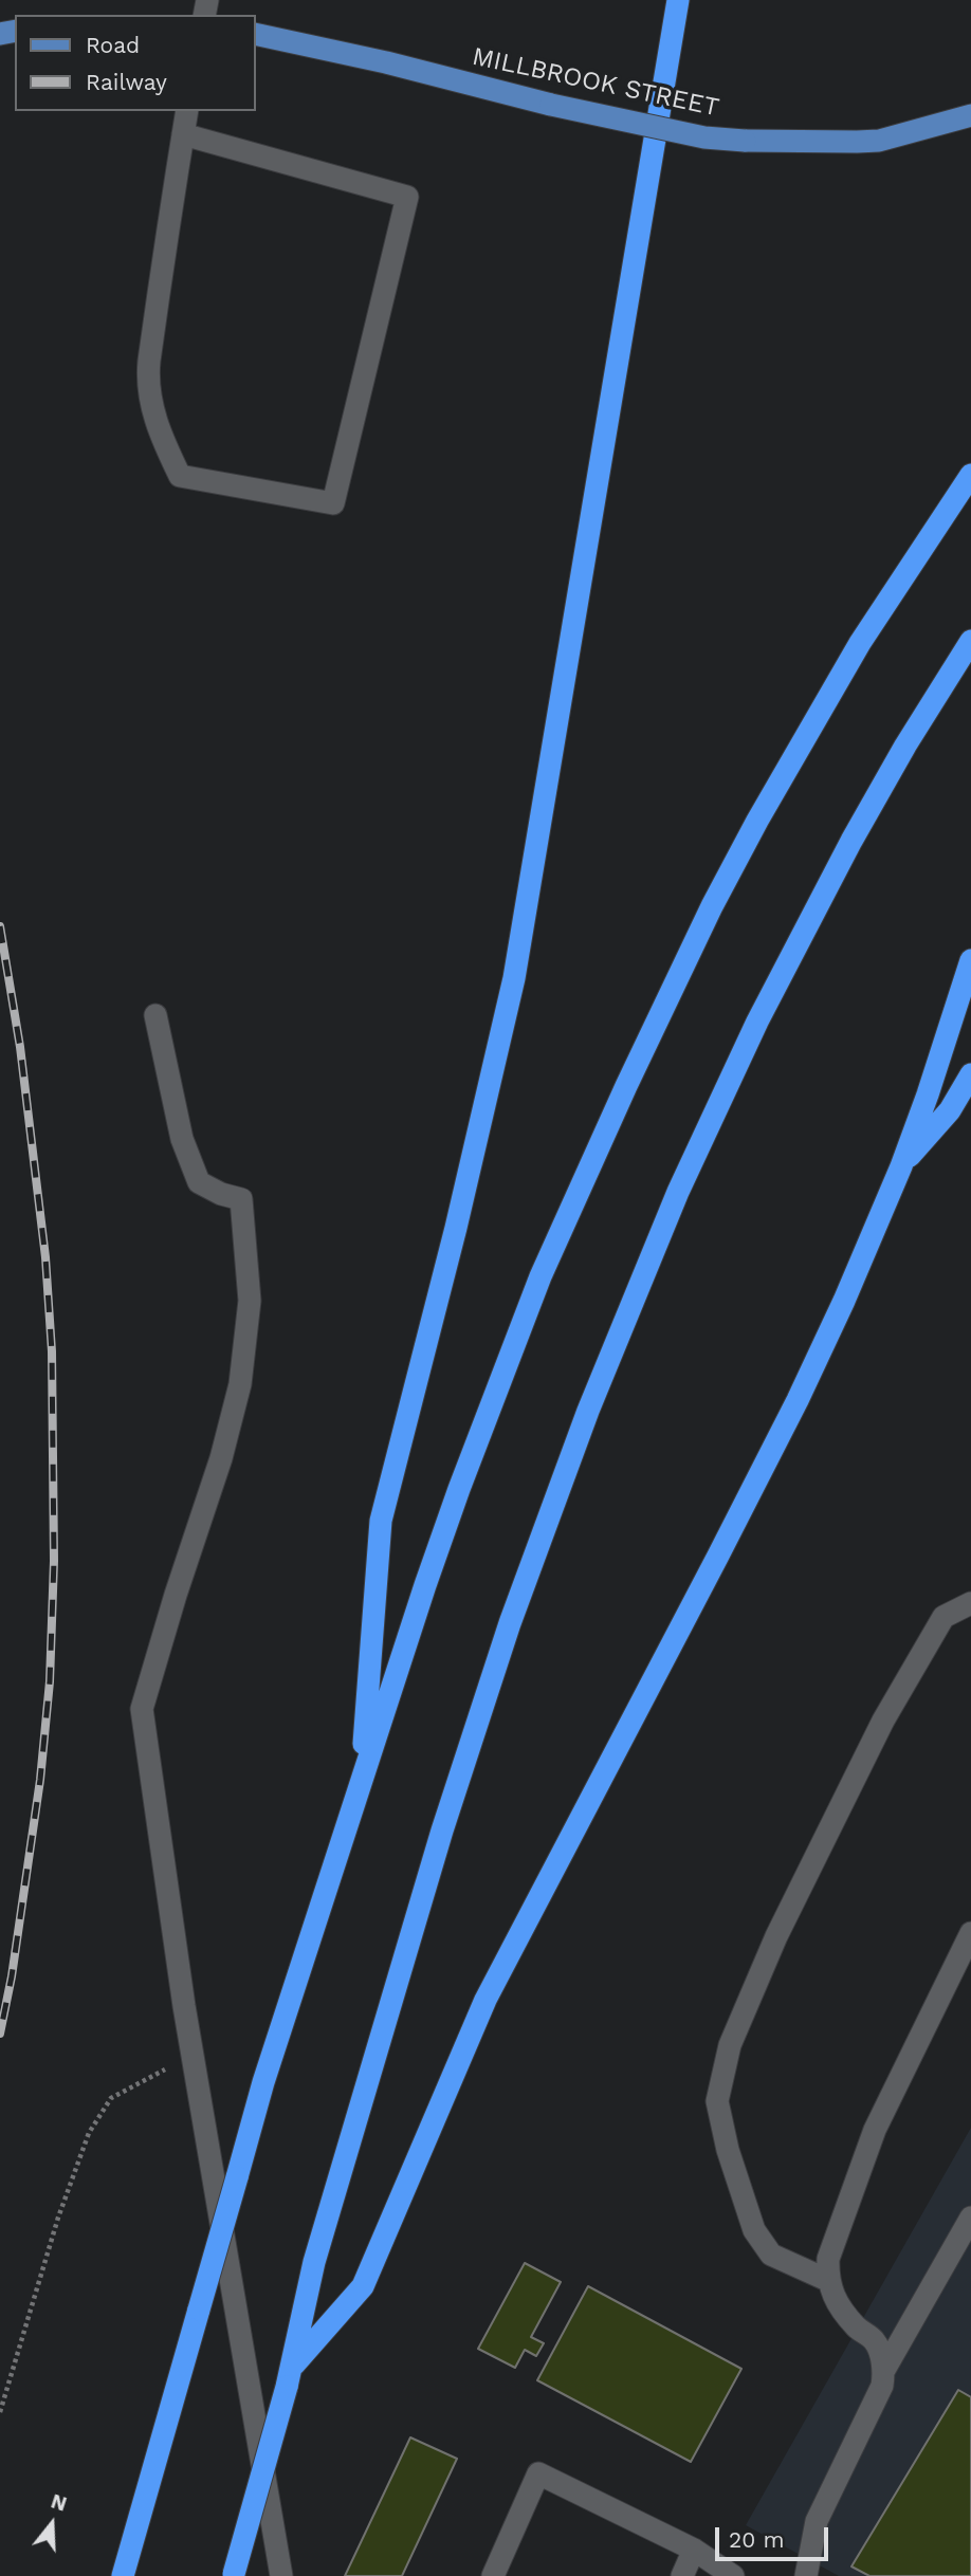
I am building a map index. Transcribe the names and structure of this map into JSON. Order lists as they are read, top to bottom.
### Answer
{
  "streets": {
    "main road": ["MILLBROOK STREET"]
  },
  "legend": ["Road", "Railway"],
  "scale_bar": "20 m",
  "north": "top"
}
